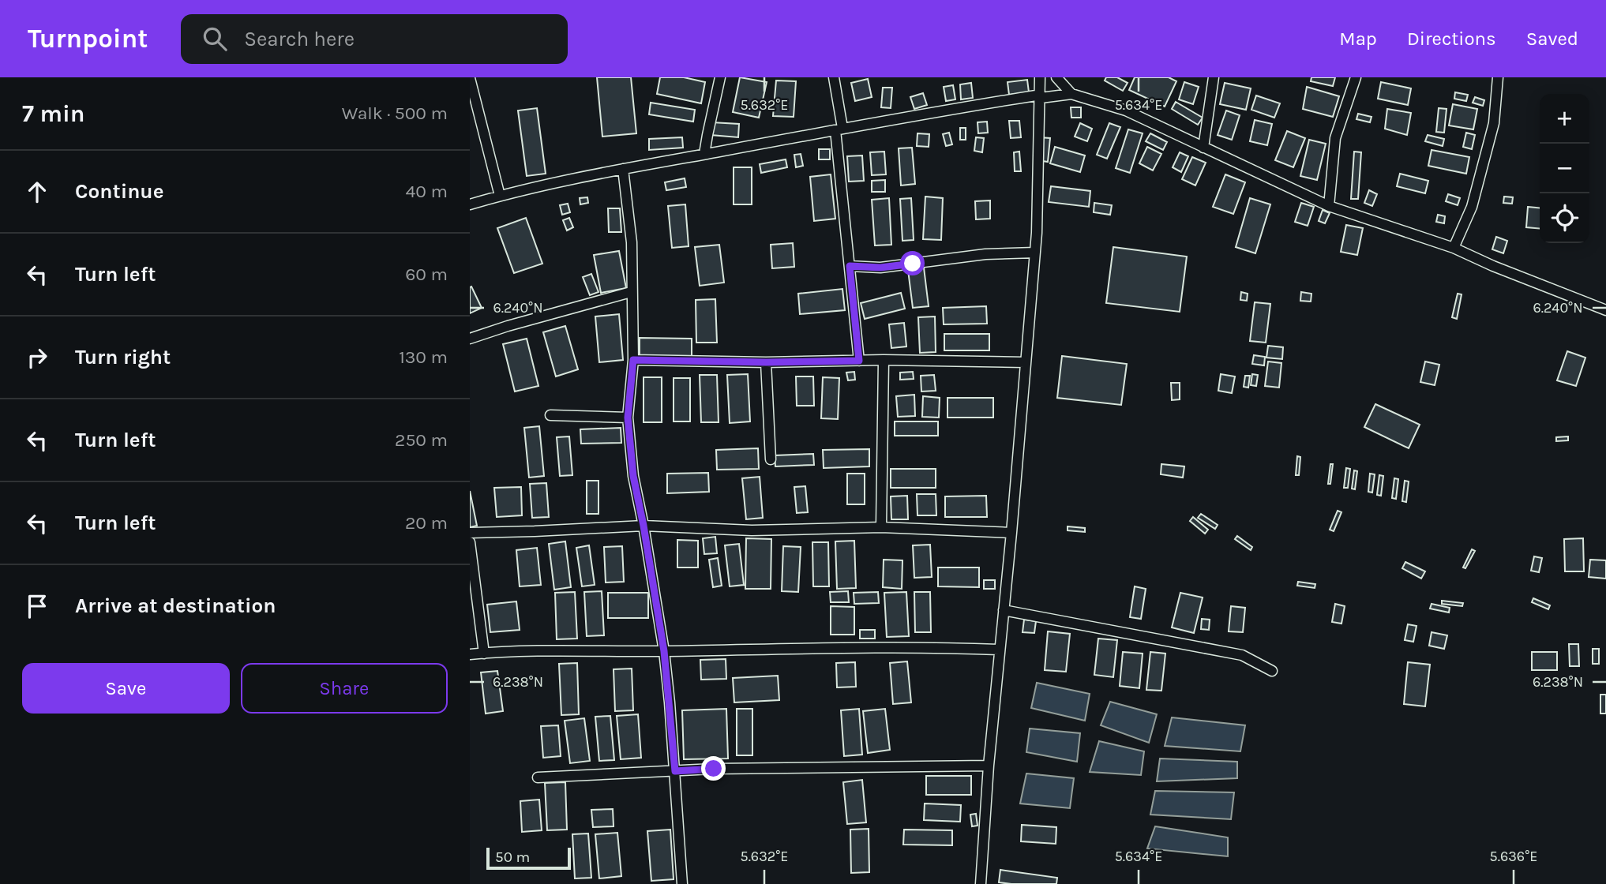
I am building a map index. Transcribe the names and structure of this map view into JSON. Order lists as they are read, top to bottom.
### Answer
{
  "scale_bar": "50 m",
  "page": {
    "header": "Turnpoint",
    "search": "Search here",
    "nav": ["Map", "Directions", "Saved"],
    "heading": ["7 min", "Walk · 500 m"],
    "map_buttons": ["+", "−"],
    "list": [
      ["Continue", "40 m"],
      ["Turn left", "60 m"],
      ["Turn right", "130 m"],
      ["Turn left", "250 m"],
      ["Turn left", "20 m"],
      "Arrive at destination"
    ],
    "buttons": ["Save", "Share"],
    "scale": "50 m"
  },
  "coordinates": [
    "5.632°E",
    "5.634°E",
    "6.240°N",
    "6.238°N",
    "5.636°E"
  ]
}
